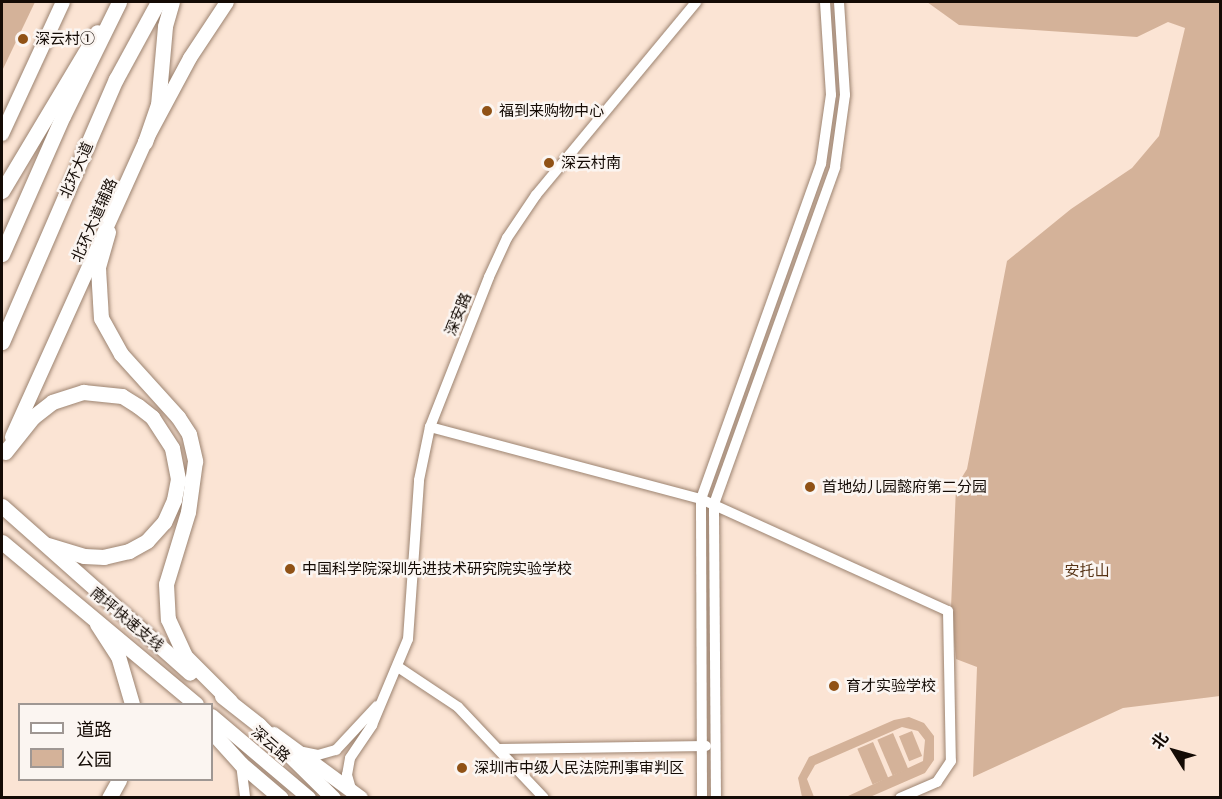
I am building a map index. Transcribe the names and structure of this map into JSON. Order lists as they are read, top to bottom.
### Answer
{
  "streets": {
    "highway": ["北环大道", "南坪快速支线"],
    "main road": ["北环大道辅路", "深云路"],
    "street": ["深安路"]
  },
  "crossings": [
    ["南坪快速支线", "深云路"]
  ],
  "parks": ["安托山"],
  "places": [
    "深云村①",
    "福到来购物中心",
    "深云村南",
    "首地幼儿园懿府第二分园",
    "中国科学院深圳先进技术研究院实验学校",
    "育才实验学校",
    "深圳市中级人民法院刑事审判区"
  ],
  "legend": ["道路", "公园"],
  "north": "top left"
}
